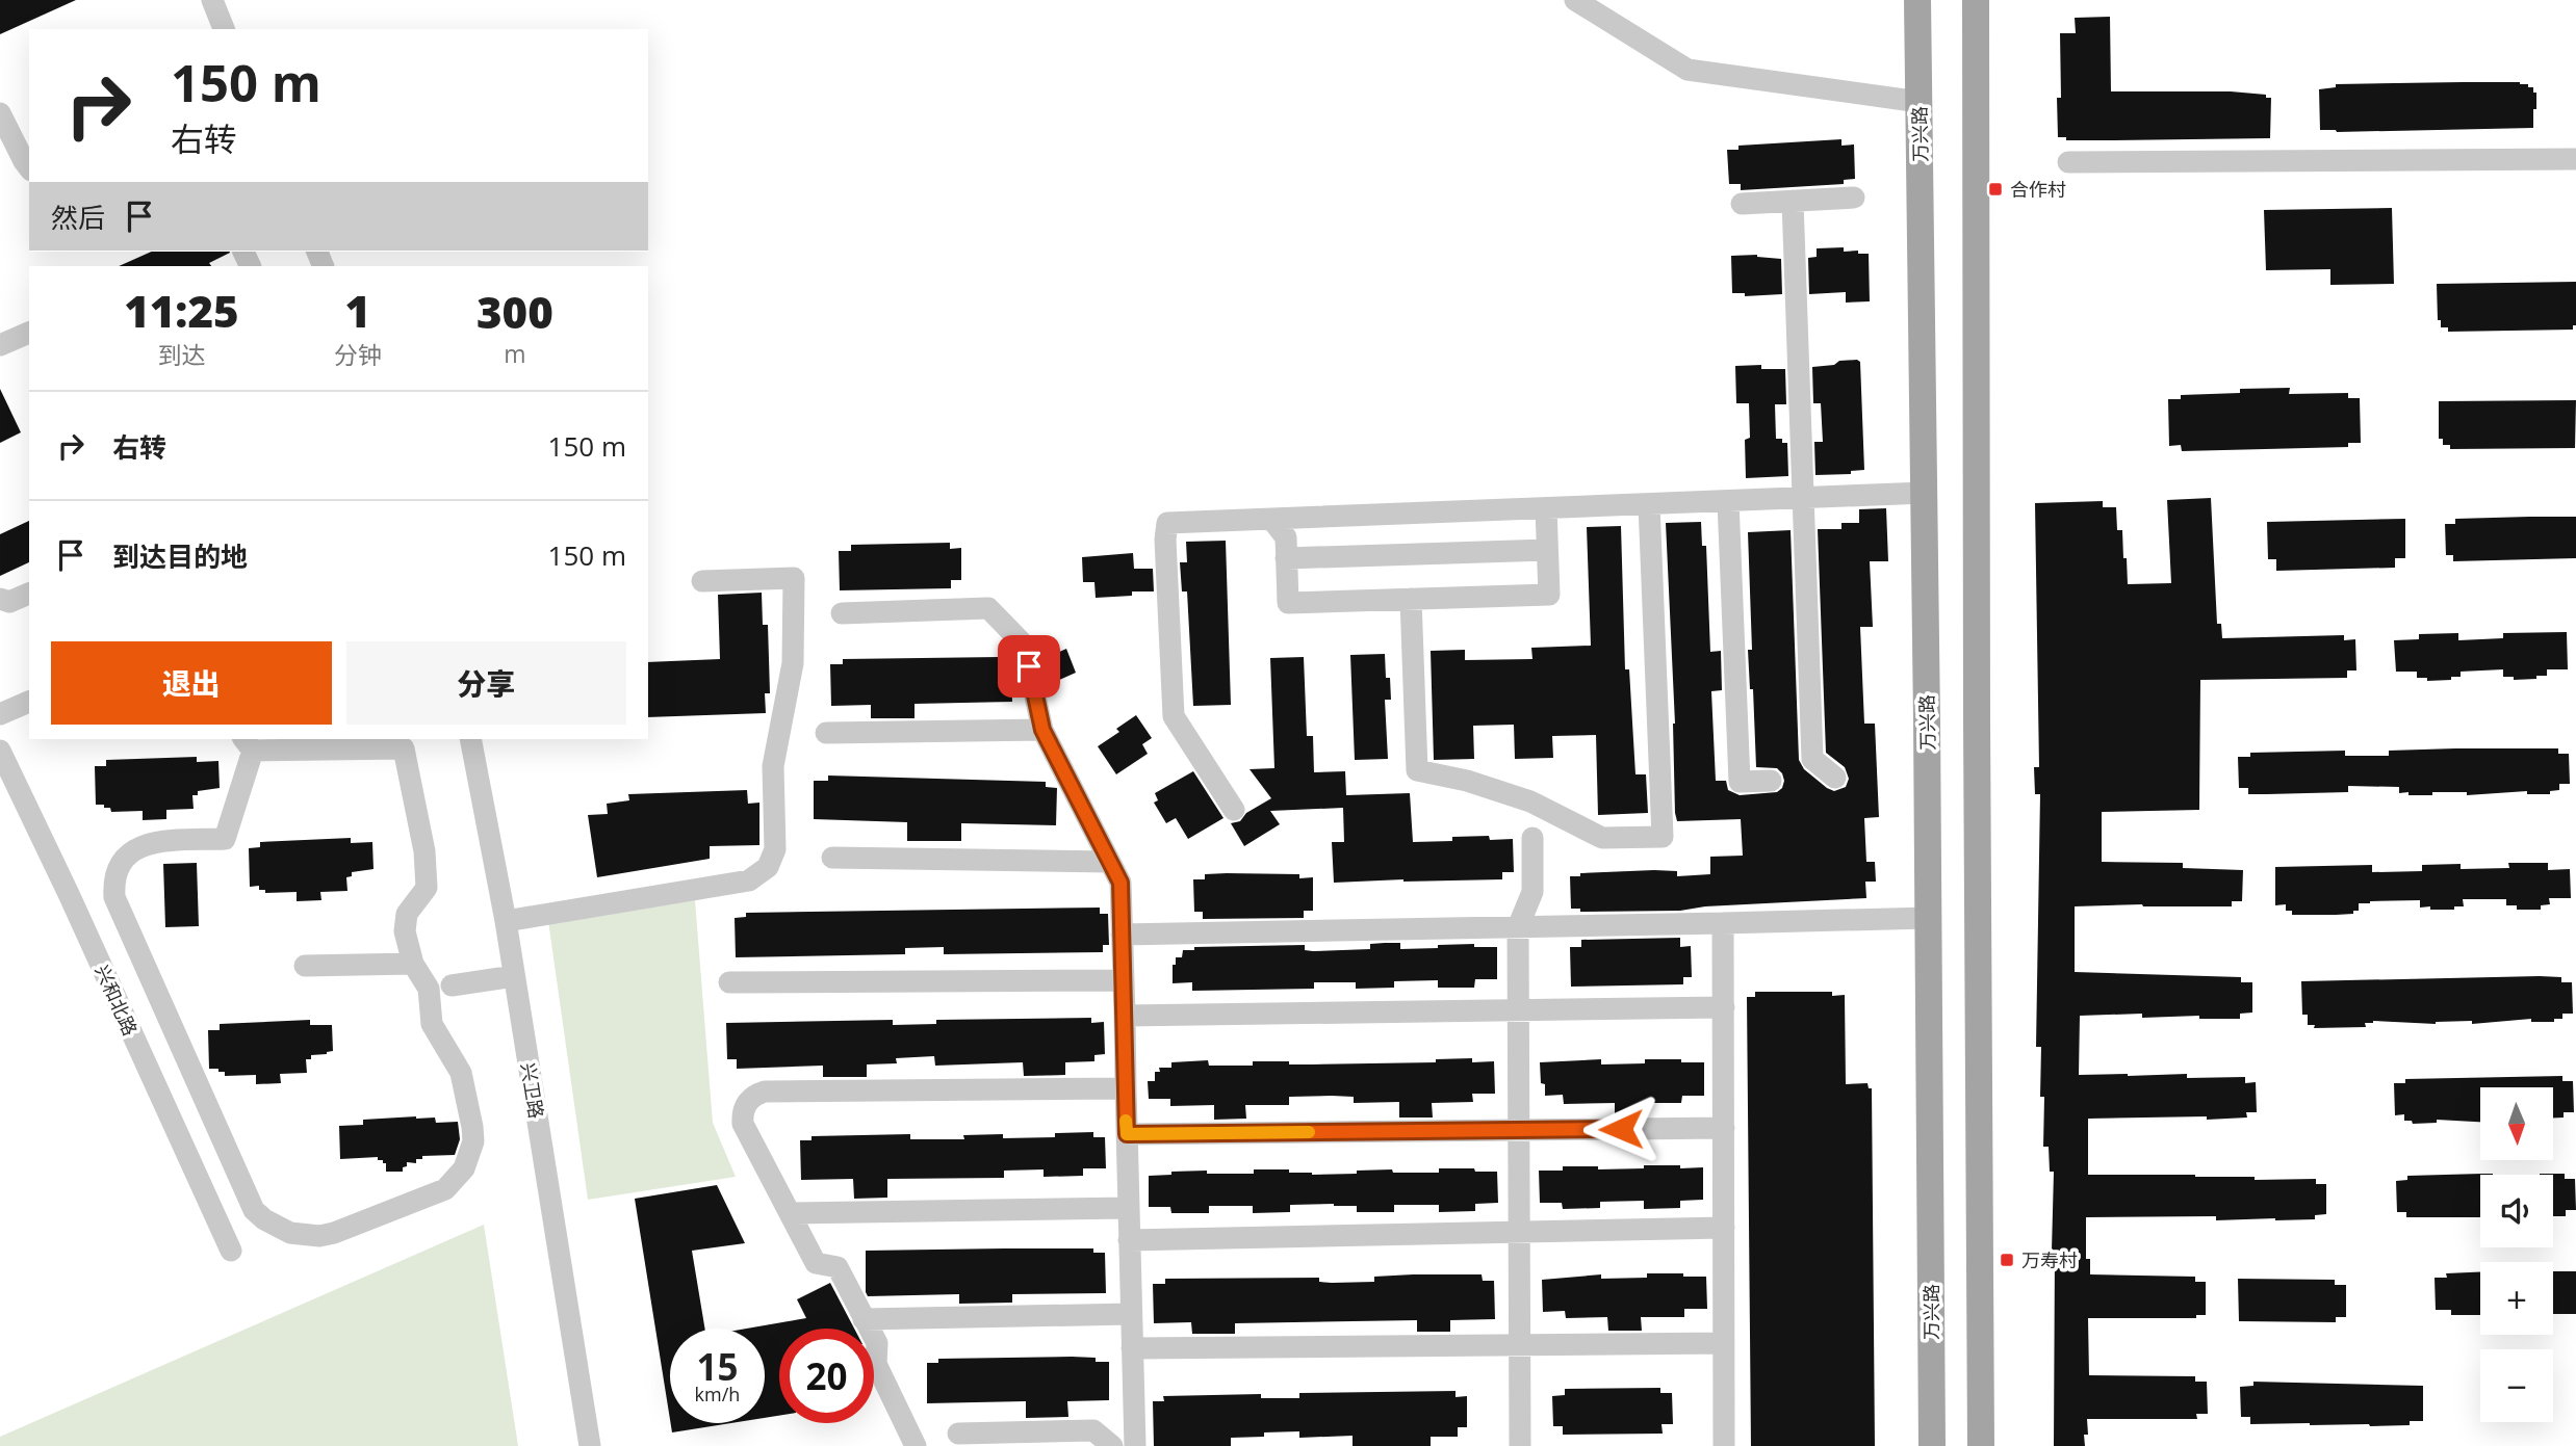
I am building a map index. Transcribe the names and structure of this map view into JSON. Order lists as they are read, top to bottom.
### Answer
{
  "streets": {
    "main road": ["万兴路"],
    "street": ["兴和北路", "兴卫路"]
  },
  "places": {
    "transit": ["合作村", "万寿村"]
  },
  "north": "bottom",
  "page": {
    "turn": ["150 m", "右转"],
    "then": "然后",
    "eta": [
      "11:25",
      "到达",
      "1",
      "分钟",
      "300",
      "m"
    ],
    "list": [
      {
        "name": "右转",
        "value": "150 m"
      },
      {
        "name": "到达目的地",
        "value": "150 m"
      }
    ],
    "buttons": ["退出", "分享"],
    "map_buttons": ["+", "−"],
    "speed": "15 km/h",
    "limit": "20"
  }
}
